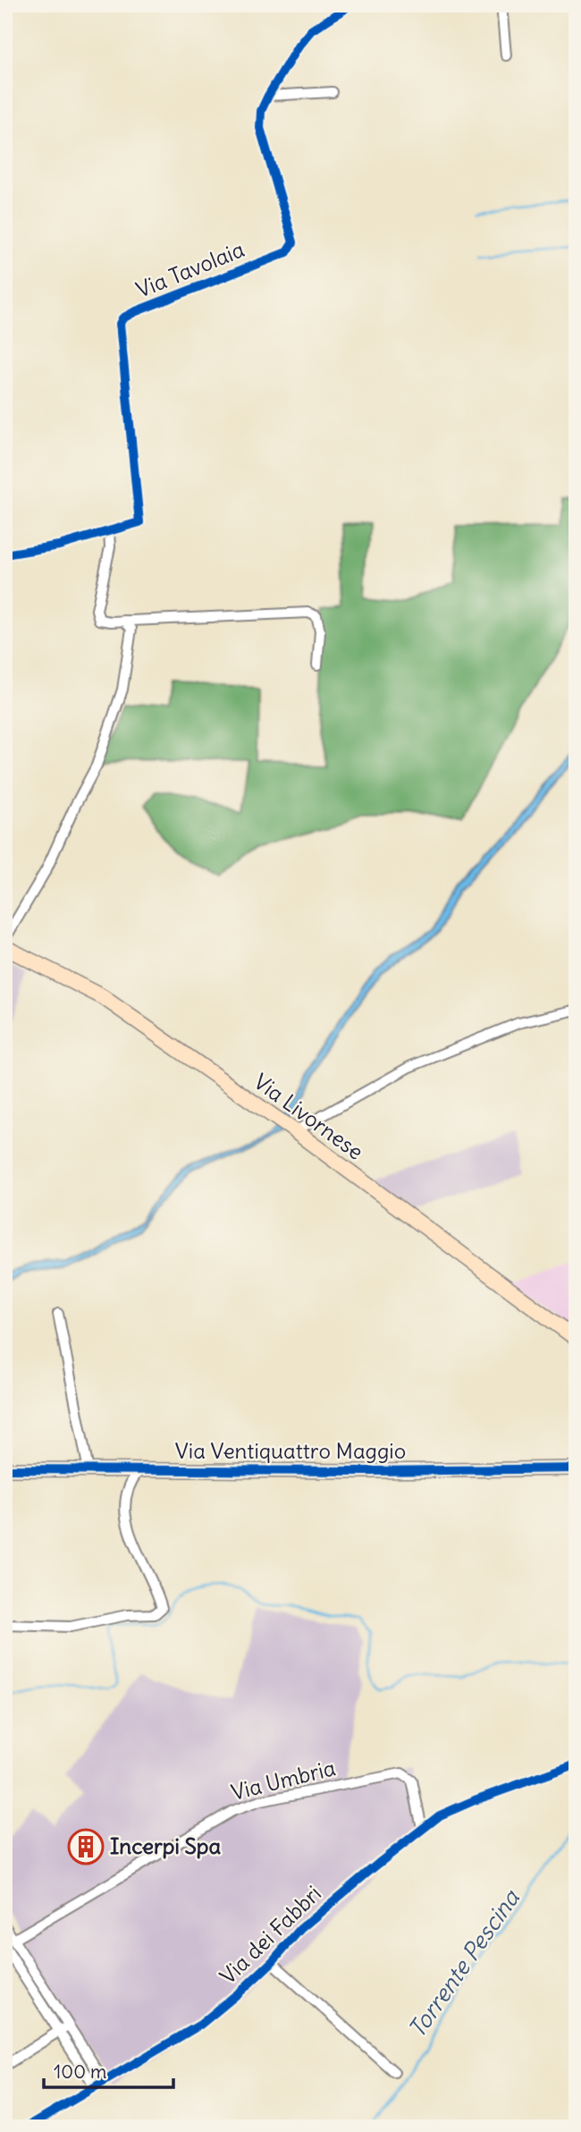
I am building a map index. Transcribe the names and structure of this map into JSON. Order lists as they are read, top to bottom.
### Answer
{
  "streets": {
    "main road": ["Via Livornese"],
    "street": [
      "Via Tavolaia",
      "Via Ventiquattro Maggio",
      "Via Umbria",
      "Via dei Fabbri"
    ]
  },
  "crossings": [
    ["Via Umbria", "Via dei Fabbri"]
  ],
  "water": ["Torrente Pescina"],
  "places": {
    "building": ["Incerpi Spa"]
  },
  "scale_bar": "100 m"
}
